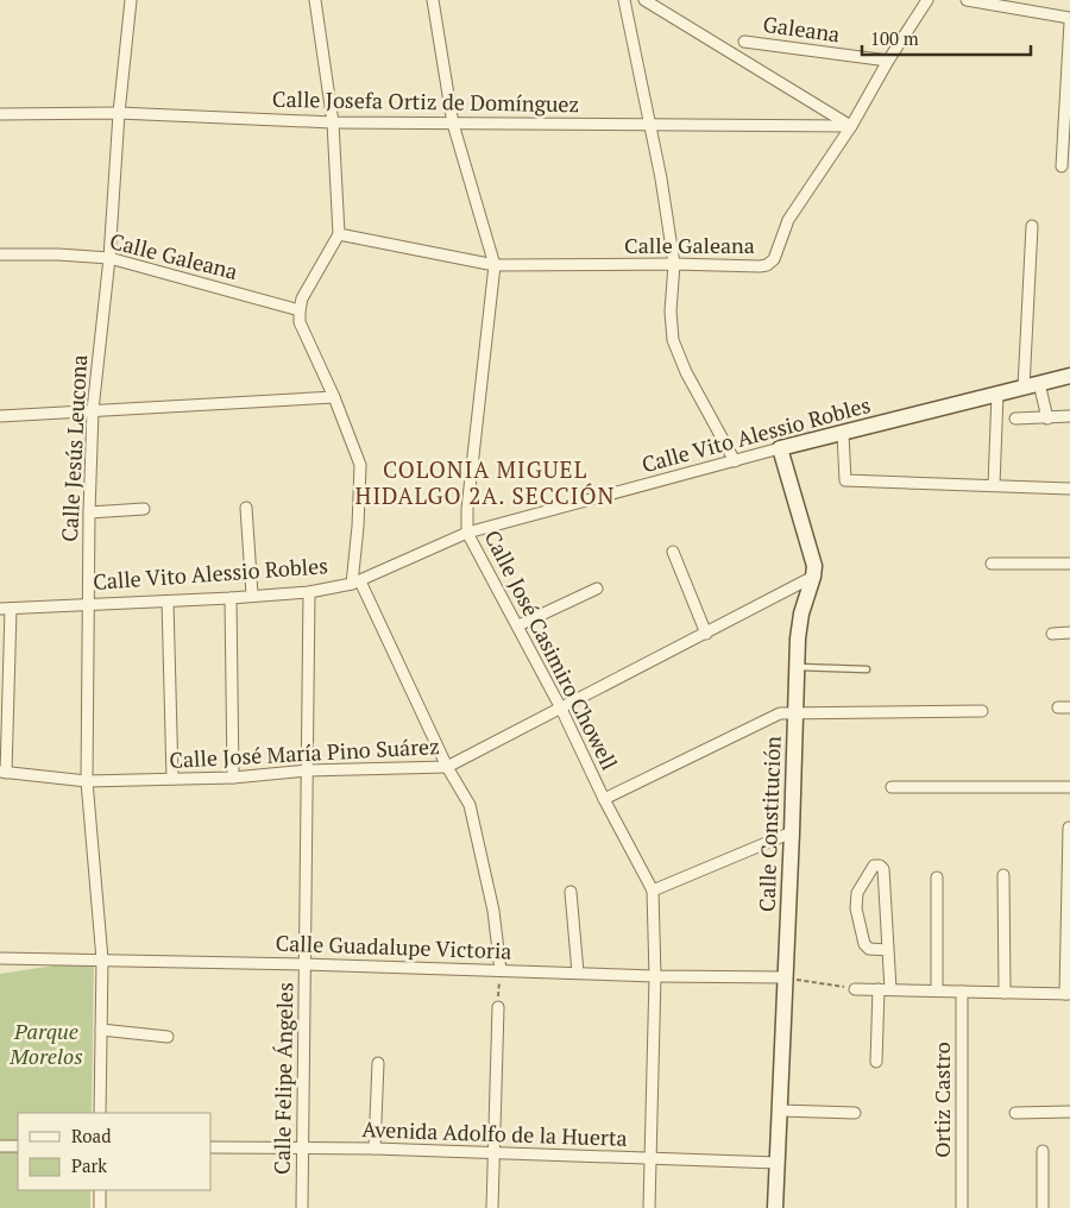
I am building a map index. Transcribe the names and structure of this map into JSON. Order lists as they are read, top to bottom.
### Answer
{
  "streets": {
    "street": [
      "Galeana",
      "Calle Josefa Ortiz de Domínguez",
      "Calle Galeana",
      "Calle Vito Alessio Robles",
      "Calle Jesús Leucona",
      "Calle José Casimiro Chowell",
      "Calle José María Pino Suárez",
      "Calle Constitución",
      "Calle Guadalupe Victoria",
      "Calle Felipe Ángeles",
      "Ortiz Castro",
      "Avenida Adolfo de la Huerta"
    ]
  },
  "crossings": [
    ["Galeana", "Calle Galeana"],
    ["Calle Josefa Ortiz de Domínguez", "Calle Galeana"],
    ["Calle Josefa Ortiz de Domínguez", "Calle Jesús Leucona"],
    ["Calle Josefa Ortiz de Domínguez", "Calle José Casimiro Chowell"],
    ["Calle Galeana", "Calle Jesús Leucona"],
    ["Calle Galeana", "Calle José Casimiro Chowell"],
    ["Calle Vito Alessio Robles", "Calle Jesús Leucona"],
    ["Calle Vito Alessio Robles", "Calle José Casimiro Chowell"],
    ["Calle Vito Alessio Robles", "Calle Constitución"],
    ["Calle Vito Alessio Robles", "Calle Felipe Ángeles"],
    ["Calle Jesús Leucona", "Calle José María Pino Suárez"],
    ["Calle Jesús Leucona", "Calle Guadalupe Victoria"],
    ["Calle José Casimiro Chowell", "Calle José María Pino Suárez"],
    ["Calle José Casimiro Chowell", "Calle Guadalupe Victoria"],
    ["Calle José Casimiro Chowell", "Avenida Adolfo de la Huerta"],
    ["Calle José María Pino Suárez", "Calle Constitución"],
    ["Calle José María Pino Suárez", "Calle Felipe Ángeles"],
    ["Calle Constitución", "Calle Guadalupe Victoria"],
    ["Calle Constitución", "Avenida Adolfo de la Huerta"],
    ["Calle Guadalupe Victoria", "Calle Felipe Ángeles"],
    ["Calle Felipe Ángeles", "Avenida Adolfo de la Huerta"]
  ],
  "districts": ["COLONIA MIGUEL HIDALGO 2A. SECCIÓN"],
  "parks": ["Parque Morelos"],
  "legend": ["Road", "Park"],
  "scale_bar": "100 m"
}
